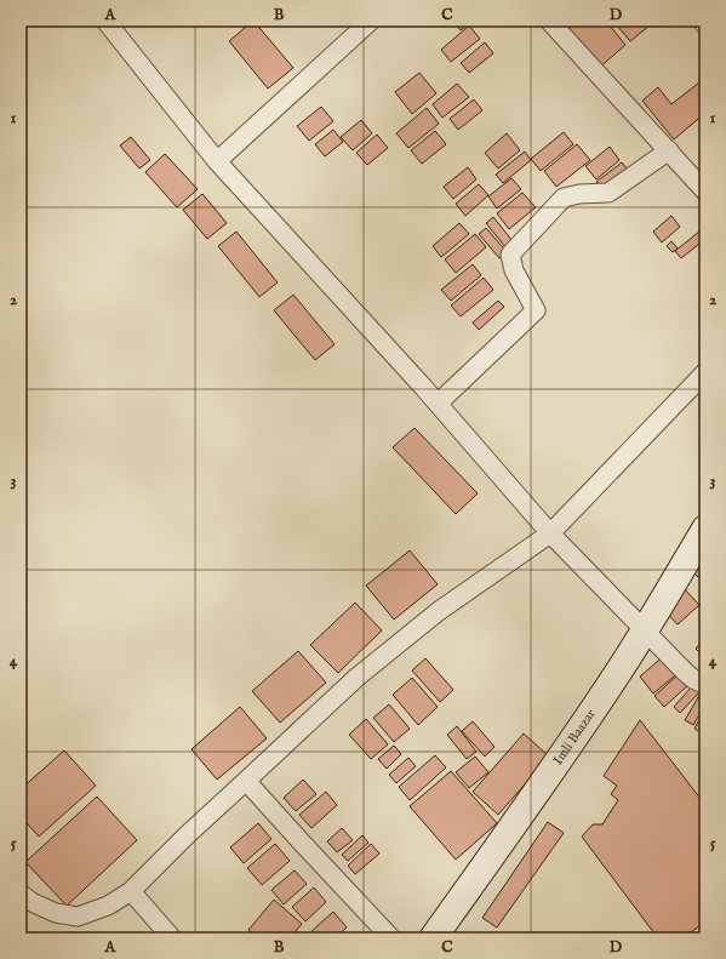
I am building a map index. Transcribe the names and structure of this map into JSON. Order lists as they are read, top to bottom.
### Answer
{
  "streets": {
    "main road": ["Imli Baazar"]
  },
  "grid": {
    "columns": [
      "A",
      "B",
      "C",
      "D"
    ],
    "rows": [
      "1",
      "2",
      "3",
      "4",
      "5"
    ]
  }
}
